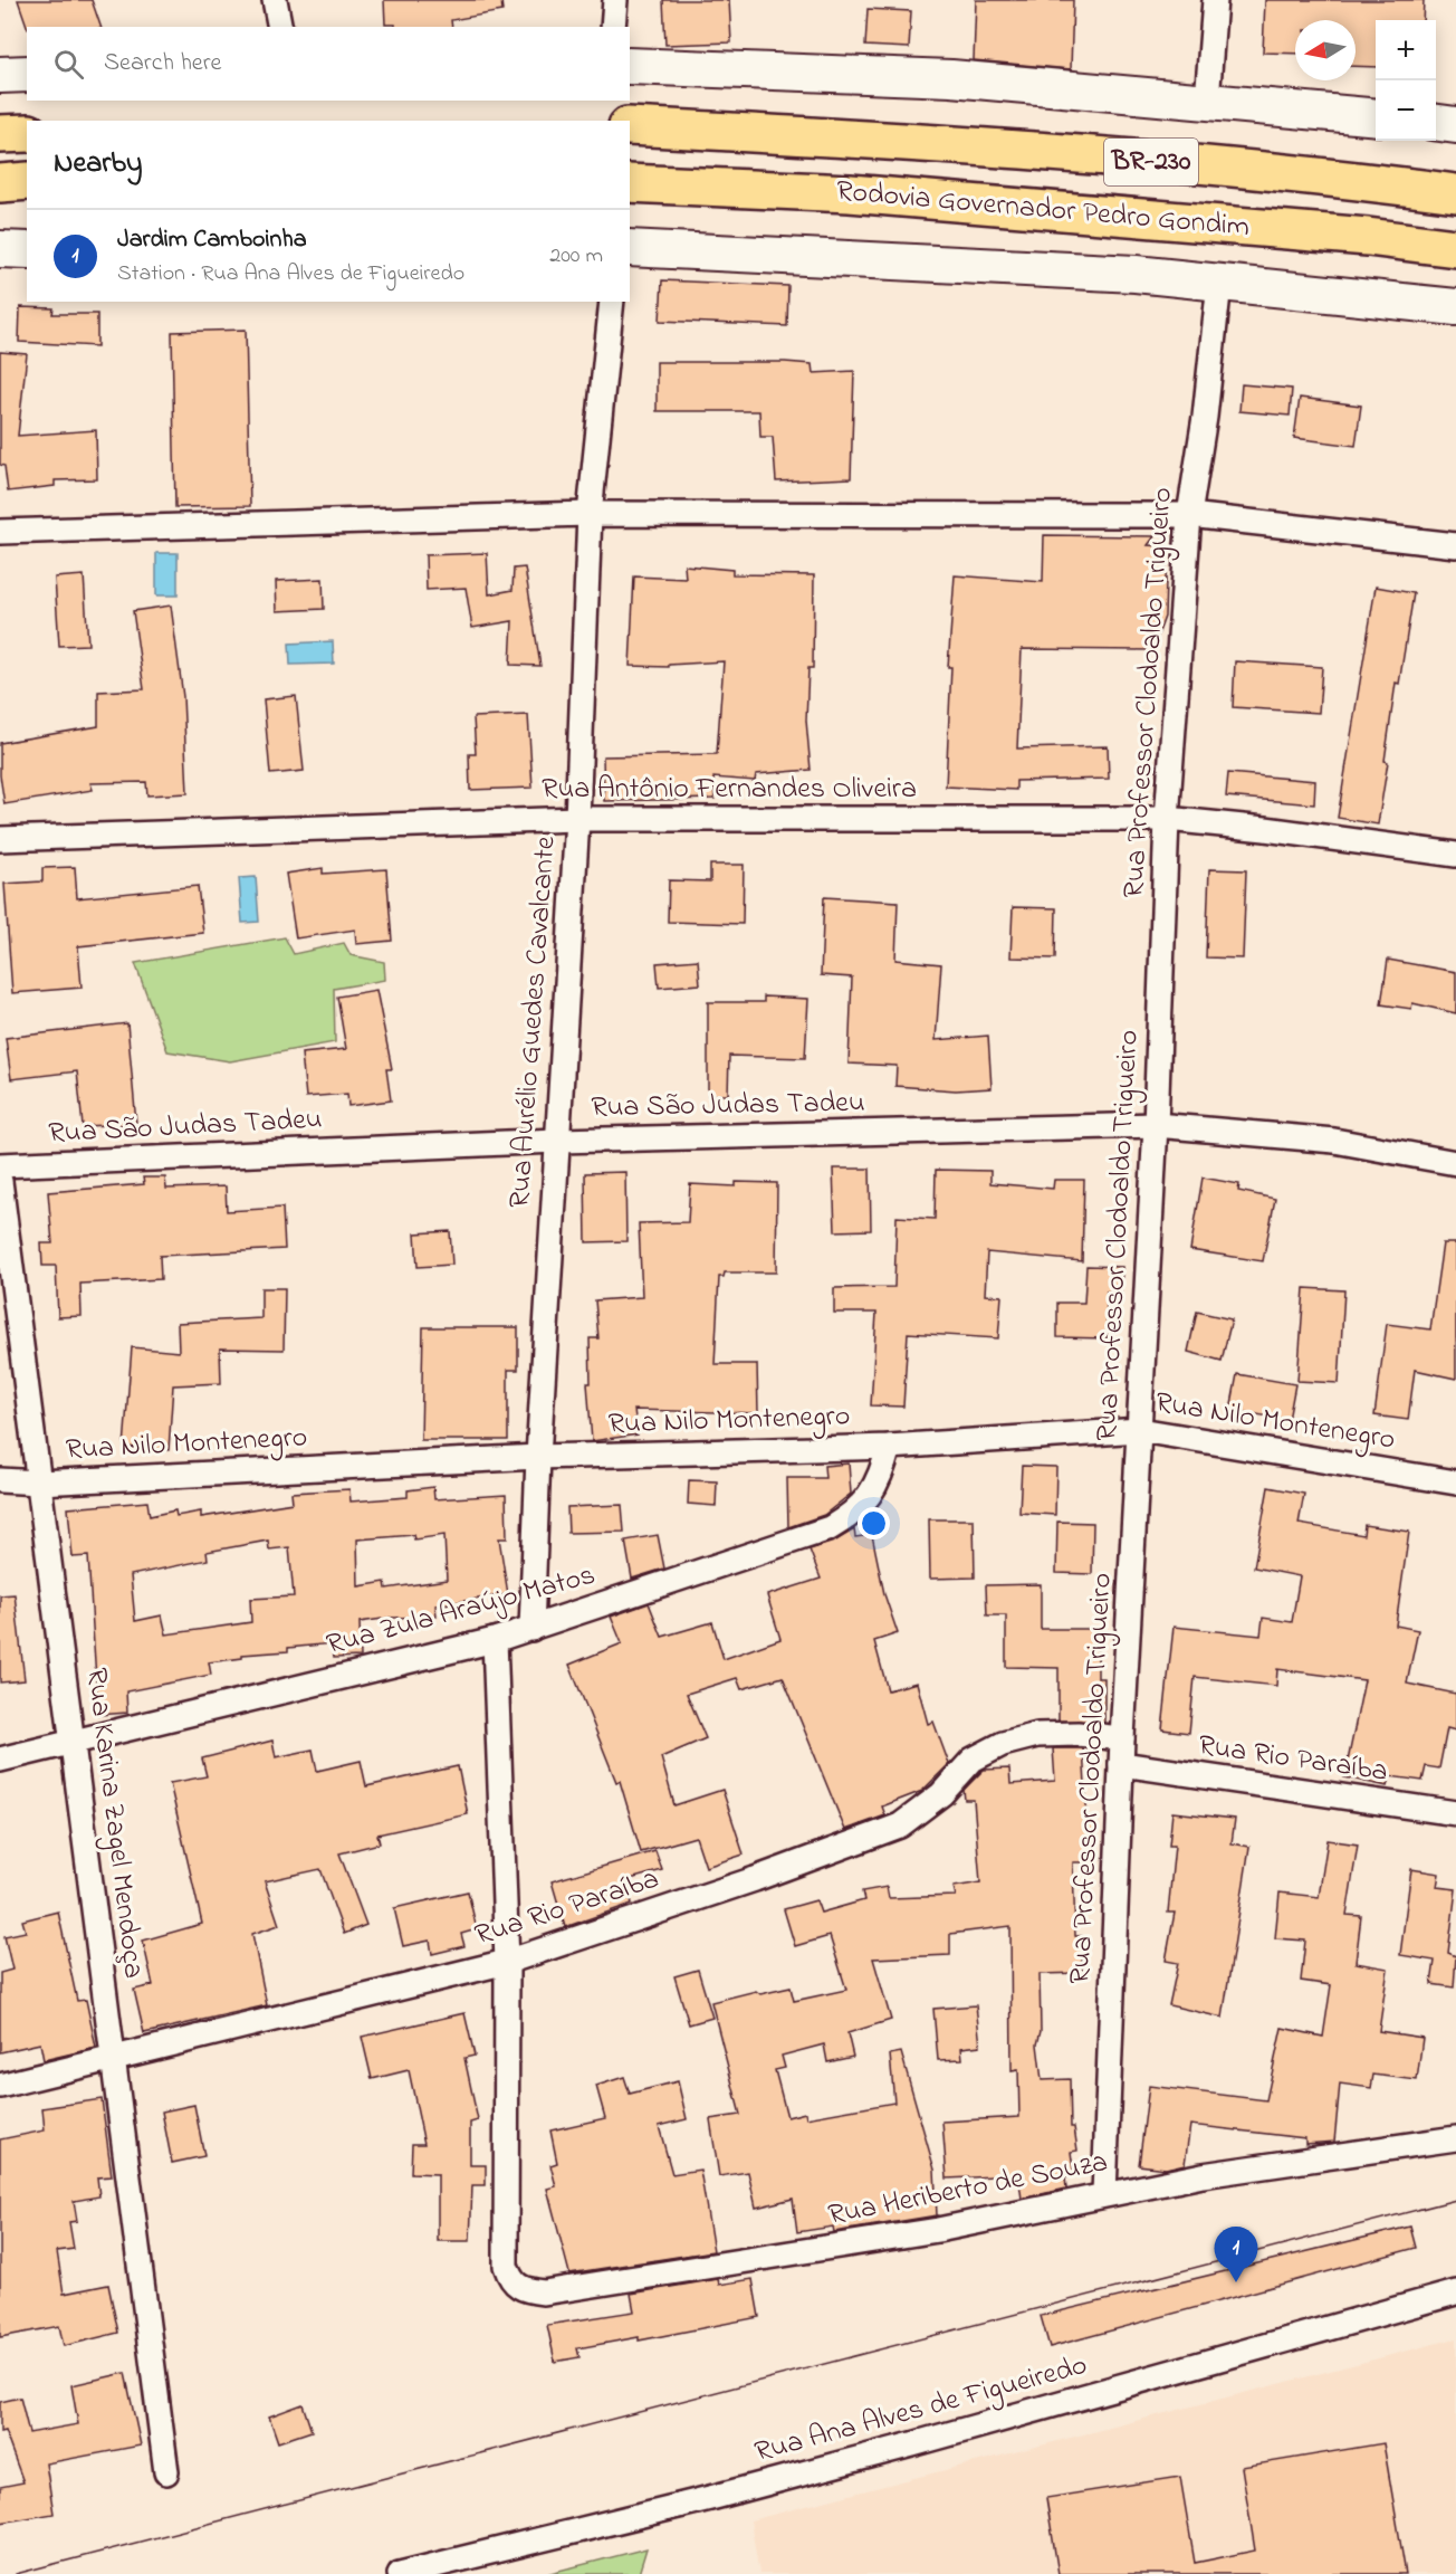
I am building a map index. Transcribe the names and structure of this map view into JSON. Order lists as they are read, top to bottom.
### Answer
{
  "streets": {
    "highway": ["BR-230", "Rodovia Governador Pedro Gondim"],
    "street": [
      "Rua Professor Clodoaldo Trigueiro",
      "Rua Antônio Fernandes Oliveira",
      "Rua Aurélio Guedes Cavalcante",
      "Rua São Judas Tadeu",
      "Rua Nilo Montenegro",
      "Rua Zula Araújo Matos",
      "Rua Rio Paraíba",
      "Rua Karina Zagel Mendoça",
      "Rua Heriberto de Souza",
      "Rua Ana Alves de Figueiredo"
    ]
  },
  "crossings": [
    ["Rua Professor Clodoaldo Trigueiro", "Rua Antônio Fernandes Oliveira"],
    ["Rua Professor Clodoaldo Trigueiro", "Rua São Judas Tadeu"],
    ["Rua Professor Clodoaldo Trigueiro", "Rua Nilo Montenegro"],
    ["Rua Professor Clodoaldo Trigueiro", "Rua Rio Paraíba"],
    ["Rua Professor Clodoaldo Trigueiro", "Rua Heriberto de Souza"],
    ["Rua Antônio Fernandes Oliveira", "Rua Aurélio Guedes Cavalcante"],
    ["Rua Aurélio Guedes Cavalcante", "Rua São Judas Tadeu"],
    ["Rua Aurélio Guedes Cavalcante", "Rua Nilo Montenegro"],
    ["Rua Aurélio Guedes Cavalcante", "Rua Zula Araújo Matos"],
    ["Rua Nilo Montenegro", "Rua Zula Araújo Matos"],
    ["Rua Nilo Montenegro", "Rua Karina Zagel Mendoça"],
    ["Rua Zula Araújo Matos", "Rua Karina Zagel Mendoça"],
    ["Rua Rio Paraíba", "Rua Karina Zagel Mendoça"],
    ["Rua Rio Paraíba", "Rua Heriberto de Souza"]
  ],
  "north": "left",
  "page": {
    "map_buttons": ["+", "−"],
    "search": "Search here",
    "heading": "Nearby",
    "list": [
      {
        "mark": "1",
        "name": "Jardim Camboinha",
        "note": "Station · Rua Ana Alves de Figueiredo",
        "value": "200 m"
      }
    ],
    "pins": "1"
  }
}
